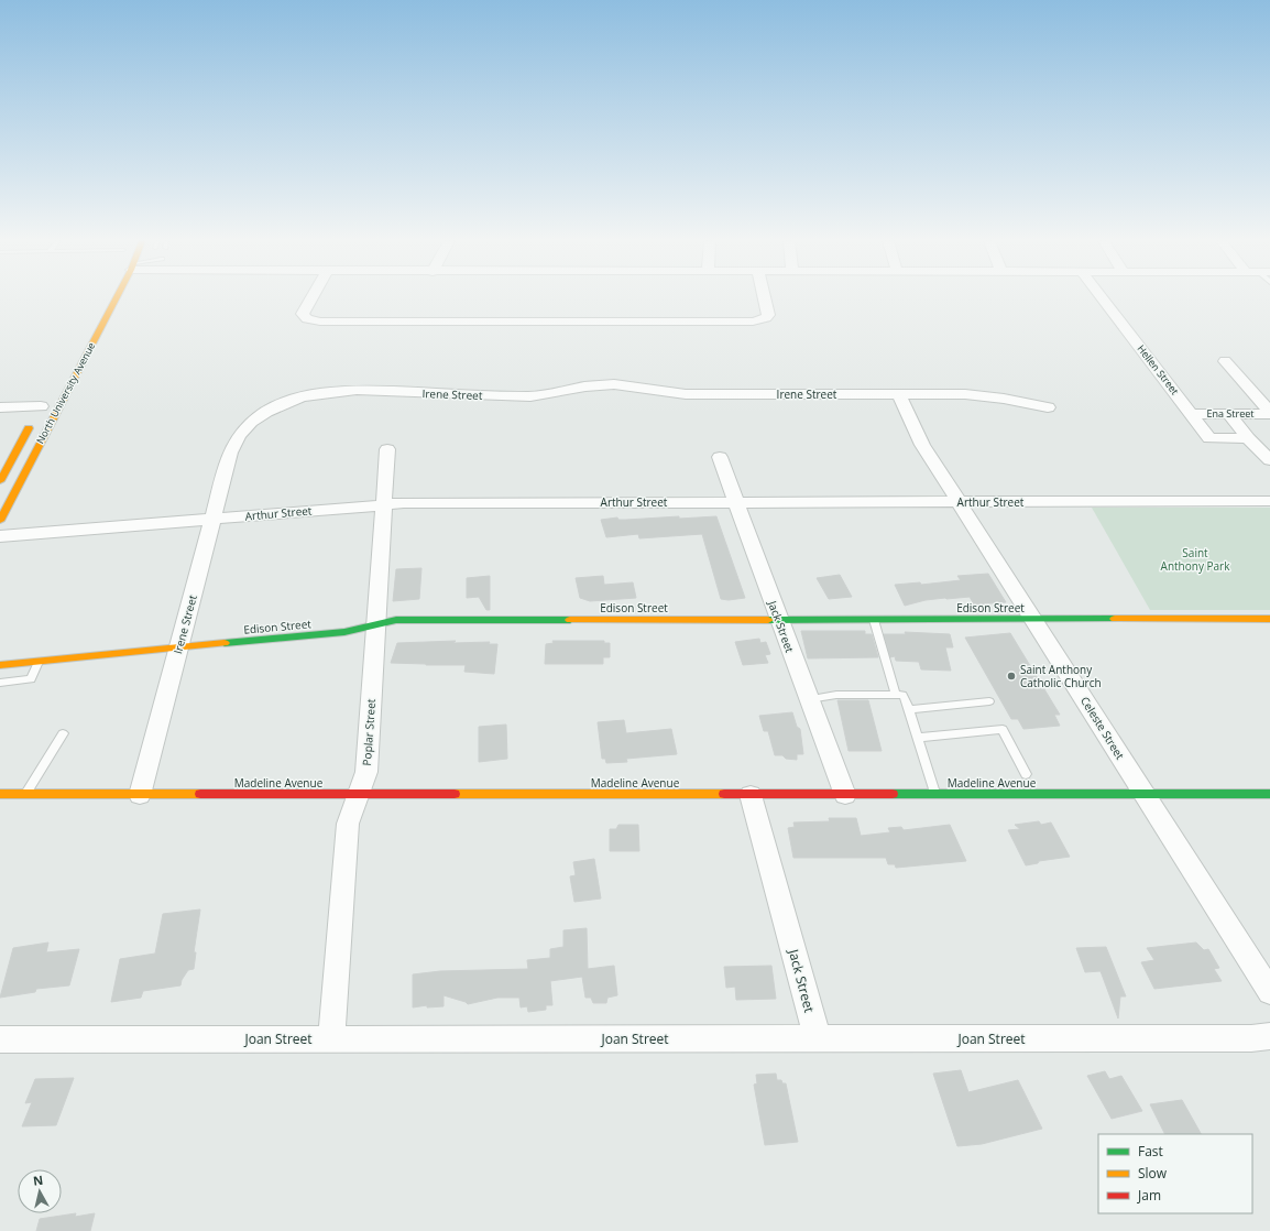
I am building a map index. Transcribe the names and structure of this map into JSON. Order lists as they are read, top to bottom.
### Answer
{
  "streets": {
    "street": [
      "Hellen Street",
      "North University Avenue",
      "Irene Street",
      "Ena Street",
      "Arthur Street",
      "Edison Street",
      "Jack Street",
      "Celeste Street",
      "Poplar Street",
      "Madeline Avenue",
      "Joan Street"
    ]
  },
  "crossings": [
    ["Hellen Street", "Ena Street"],
    ["Irene Street", "Arthur Street"],
    ["Irene Street", "Edison Street"],
    ["Irene Street", "Celeste Street"],
    ["Irene Street", "Madeline Avenue"],
    ["Arthur Street", "Jack Street"],
    ["Arthur Street", "Celeste Street"],
    ["Arthur Street", "Poplar Street"],
    ["Edison Street", "Jack Street"],
    ["Edison Street", "Celeste Street"],
    ["Edison Street", "Poplar Street"],
    ["Jack Street", "Madeline Avenue"],
    ["Jack Street", "Joan Street"],
    ["Celeste Street", "Madeline Avenue"],
    ["Poplar Street", "Madeline Avenue"],
    ["Poplar Street", "Joan Street"]
  ],
  "parks": ["Saint Anthony Park"],
  "places": ["Saint Anthony Catholic Church"],
  "legend": ["Fast", "Slow", "Jam"],
  "north": "top"
}
